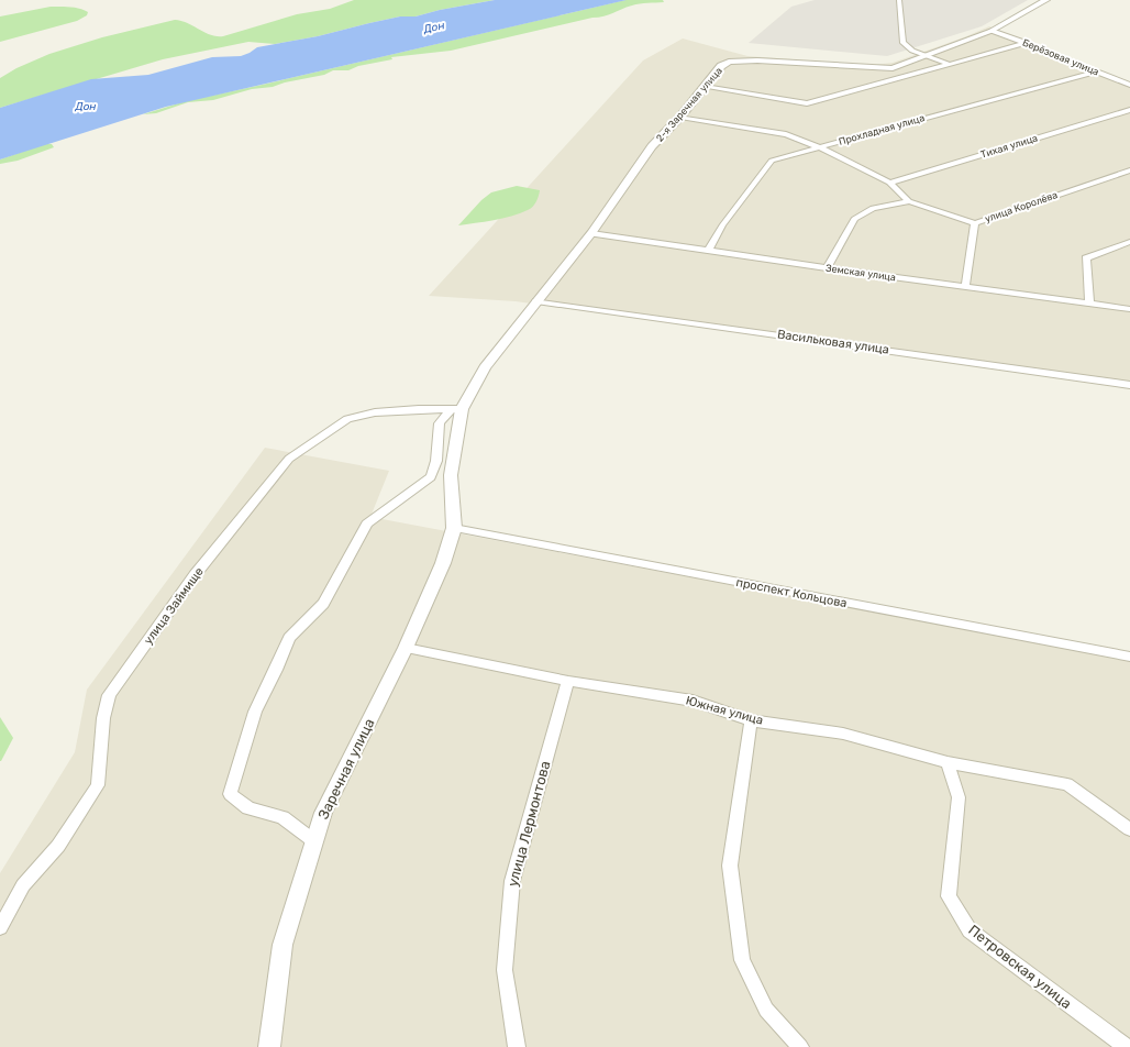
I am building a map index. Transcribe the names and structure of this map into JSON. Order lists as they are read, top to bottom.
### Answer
{
  "streets": {
    "street": [
      "Берёзовая улица",
      "2-я Заречная улица",
      "Прохладная улица",
      "Тихая улица",
      "улица Королёва",
      "Земская улица",
      "Васильковая улица",
      "проспект Кольцова",
      "улица Займище",
      "Южная улица",
      "Заречная улица",
      "улица Лермонтова",
      "Петровская улица"
    ]
  },
  "crossings": [
    ["Берёзовая улица", "2-я Заречная улица"],
    ["Берёзовая улица", "Прохладная улица"],
    ["2-я Заречная улица", "Земская улица"],
    ["2-я Заречная улица", "Васильковая улица"],
    ["2-я Заречная улица", "проспект Кольцова"],
    ["2-я Заречная улица", "улица Займище"],
    ["2-я Заречная улица", "Заречная улица"],
    ["Прохладная улица", "Земская улица"],
    ["улица Королёва", "Земская улица"],
    ["проспект Кольцова", "Заречная улица"],
    ["Южная улица", "Заречная улица"],
    ["Южная улица", "улица Лермонтова"],
    ["Южная улица", "Петровская улица"]
  ],
  "water": ["Дон"]
}
